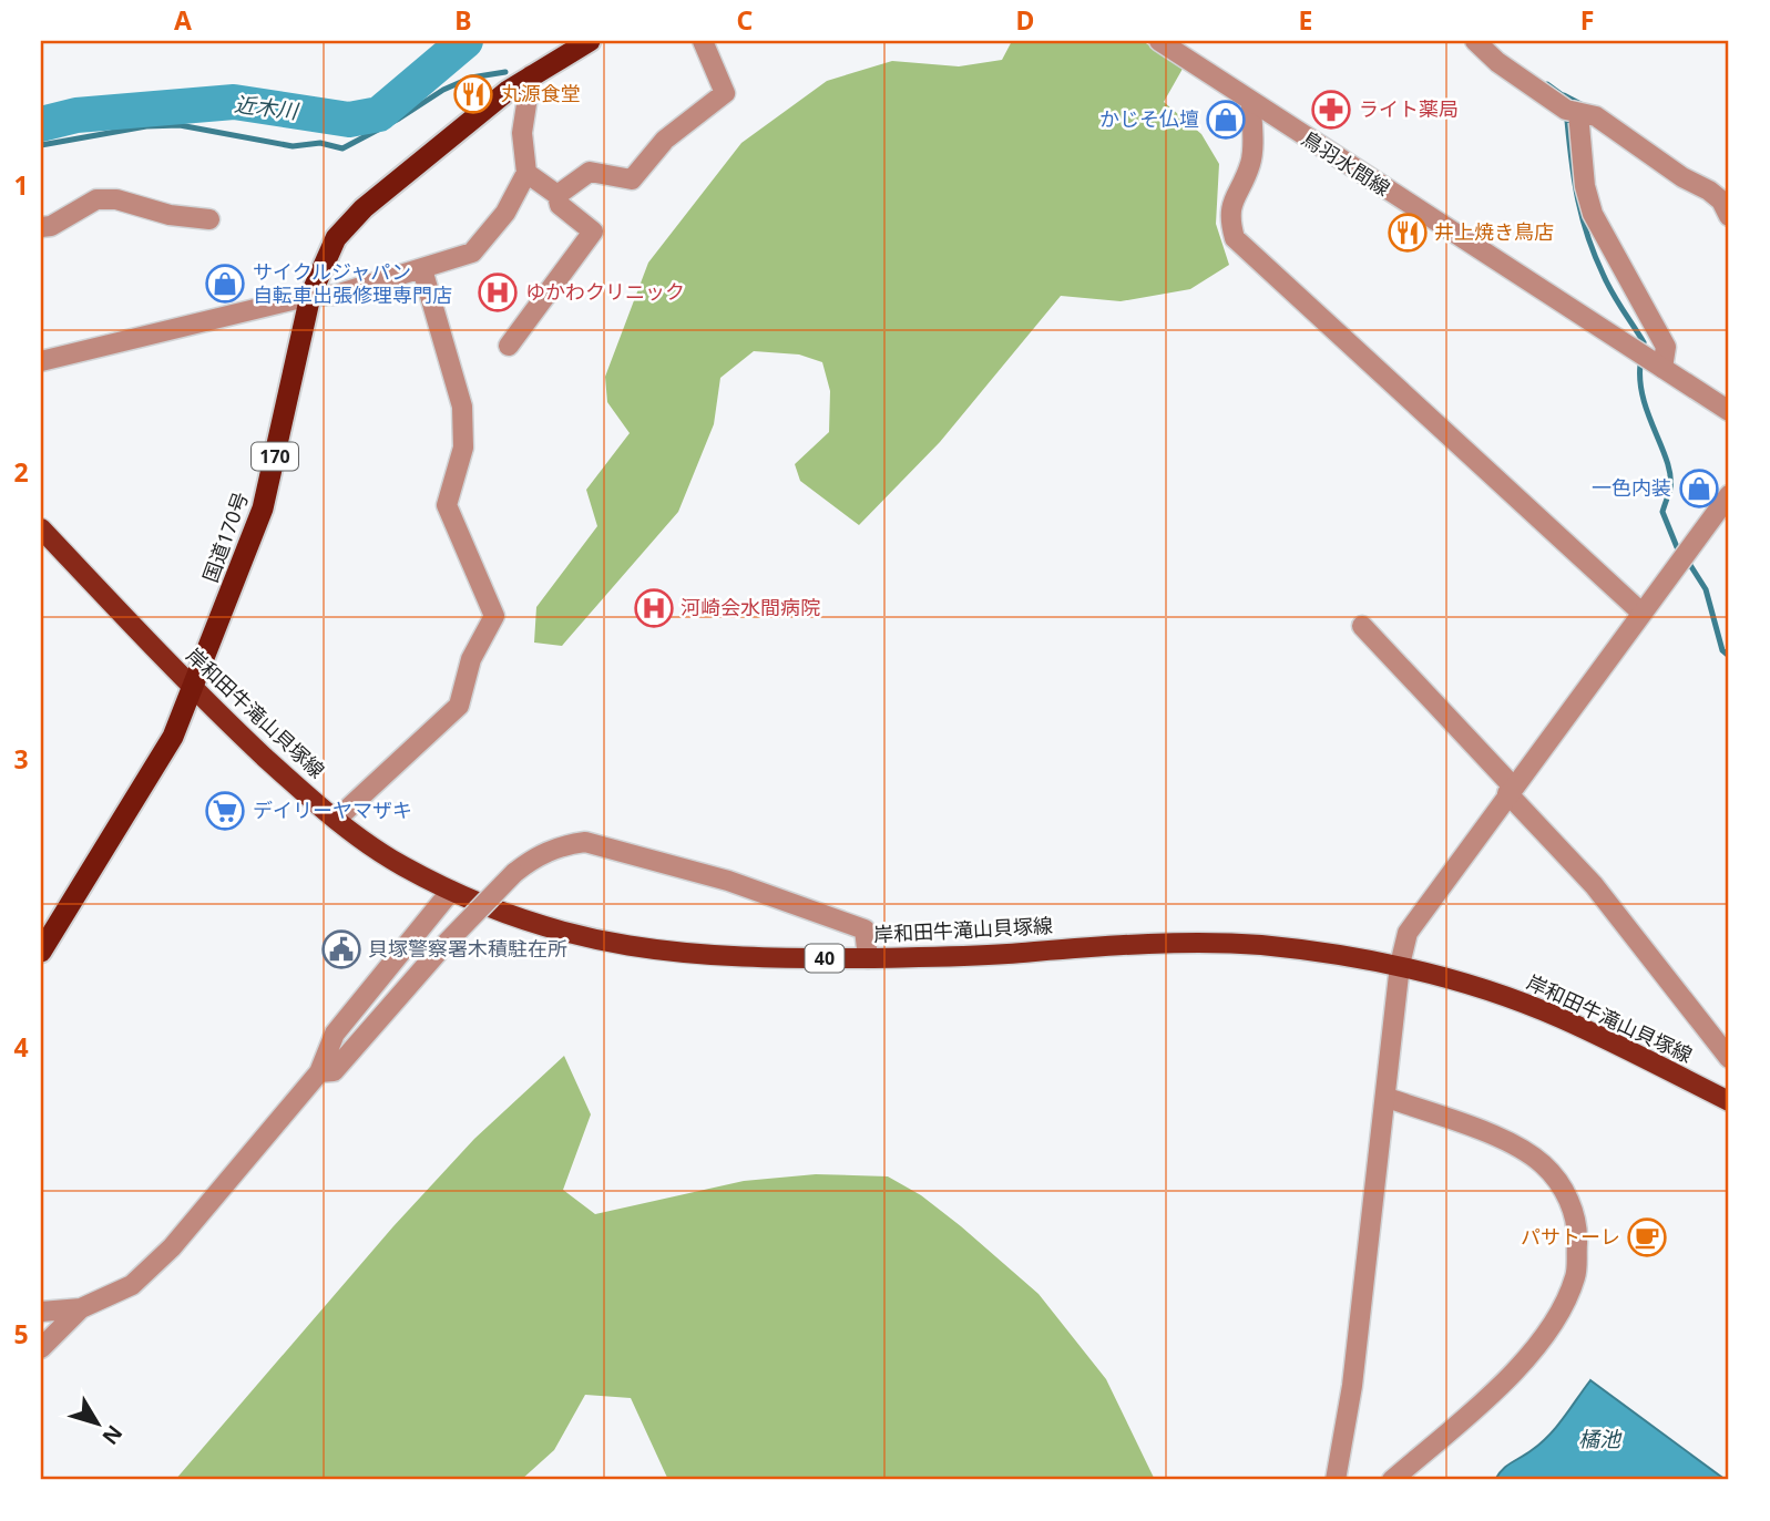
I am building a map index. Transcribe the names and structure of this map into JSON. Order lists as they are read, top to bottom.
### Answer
{
  "streets": {
    "highway": ["170", "国道170号"],
    "main road": ["岸和田牛滝山貝塚線", "40"],
    "street": ["鳥羽水間線"]
  },
  "crossings": [
    ["国道170号", "岸和田牛滝山貝塚線"]
  ],
  "water": ["近木川", "橘池"],
  "places": {
    "restaurant": ["丸源食堂", "井上焼き鳥店"],
    "pharmacy": ["ライト薬局"],
    "shop": ["かじそ仏壇", "サイクルジャパン 自転車出張修理専門店", "一色内装"],
    "hospital": ["ゆかわクリニック", "河崎会水間病院"],
    "supermarket": ["デイリーヤマザキ"],
    "public building": ["貝塚警察署木積駐在所"],
    "cafe": ["パサトーレ"]
  },
  "north": "bottom right",
  "grid": {
    "columns": [
      "A",
      "B",
      "C",
      "D",
      "E",
      "F"
    ],
    "rows": [
      "1",
      "2",
      "3",
      "4",
      "5"
    ]
  }
}
